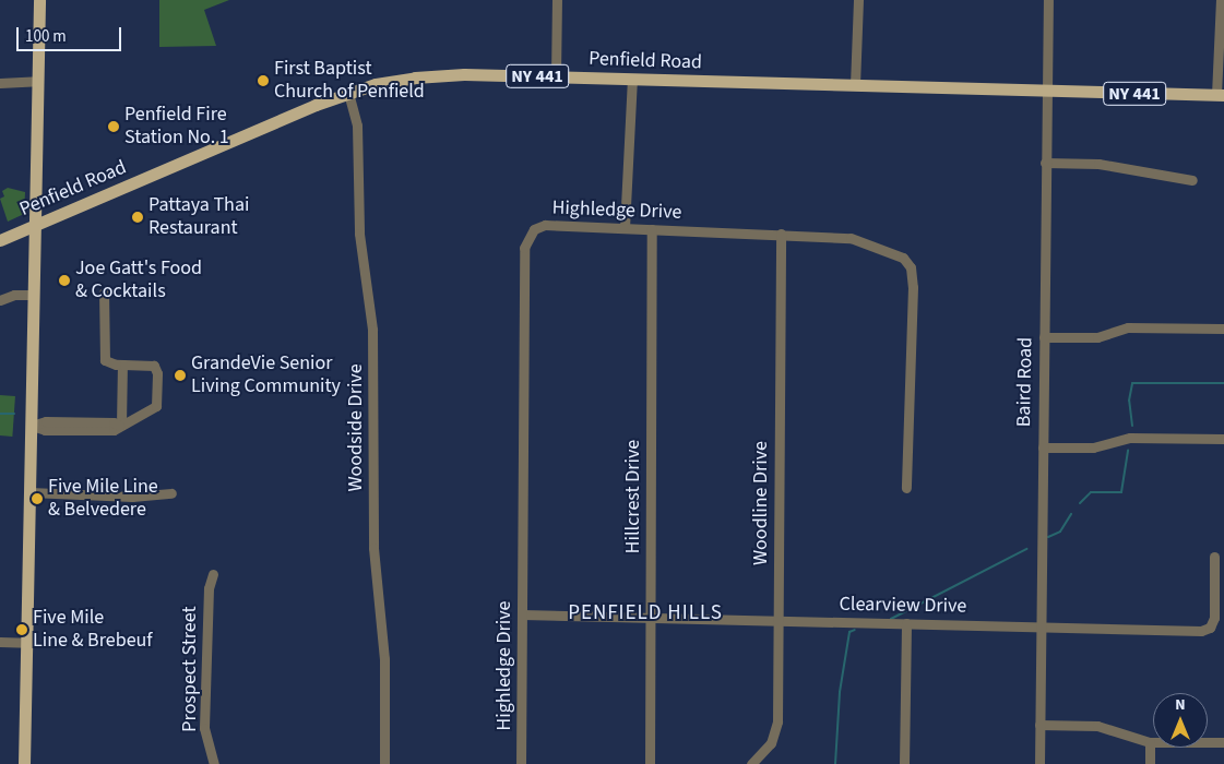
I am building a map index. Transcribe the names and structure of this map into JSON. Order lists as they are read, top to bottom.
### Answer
{
  "streets": {
    "main road": ["Penfield Road", "NY 441"],
    "street": [
      "Highledge Drive",
      "Baird Road",
      "Woodside Drive",
      "Hillcrest Drive",
      "Woodline Drive",
      "Clearview Drive",
      "Prospect Street"
    ]
  },
  "crossings": [
    ["Penfield Road", "Baird Road"],
    ["Penfield Road", "Woodside Drive"],
    ["Highledge Drive", "Hillcrest Drive"],
    ["Highledge Drive", "Woodline Drive"],
    ["Highledge Drive", "Clearview Drive"],
    ["Baird Road", "Clearview Drive"],
    ["Hillcrest Drive", "Clearview Drive"],
    ["Woodline Drive", "Clearview Drive"]
  ],
  "districts": ["PENFIELD HILLS"],
  "places": [
    "First Baptist Church of Penfield",
    "Penfield Fire Station No. 1",
    "Pattaya Thai Restaurant",
    "Joe Gatt's Food & Cocktails",
    "GrandeVie Senior Living Community",
    "Five Mile Line & Belvedere",
    "Five Mile Line & Brebeuf"
  ],
  "scale_bar": "100 m",
  "north": "top"
}
